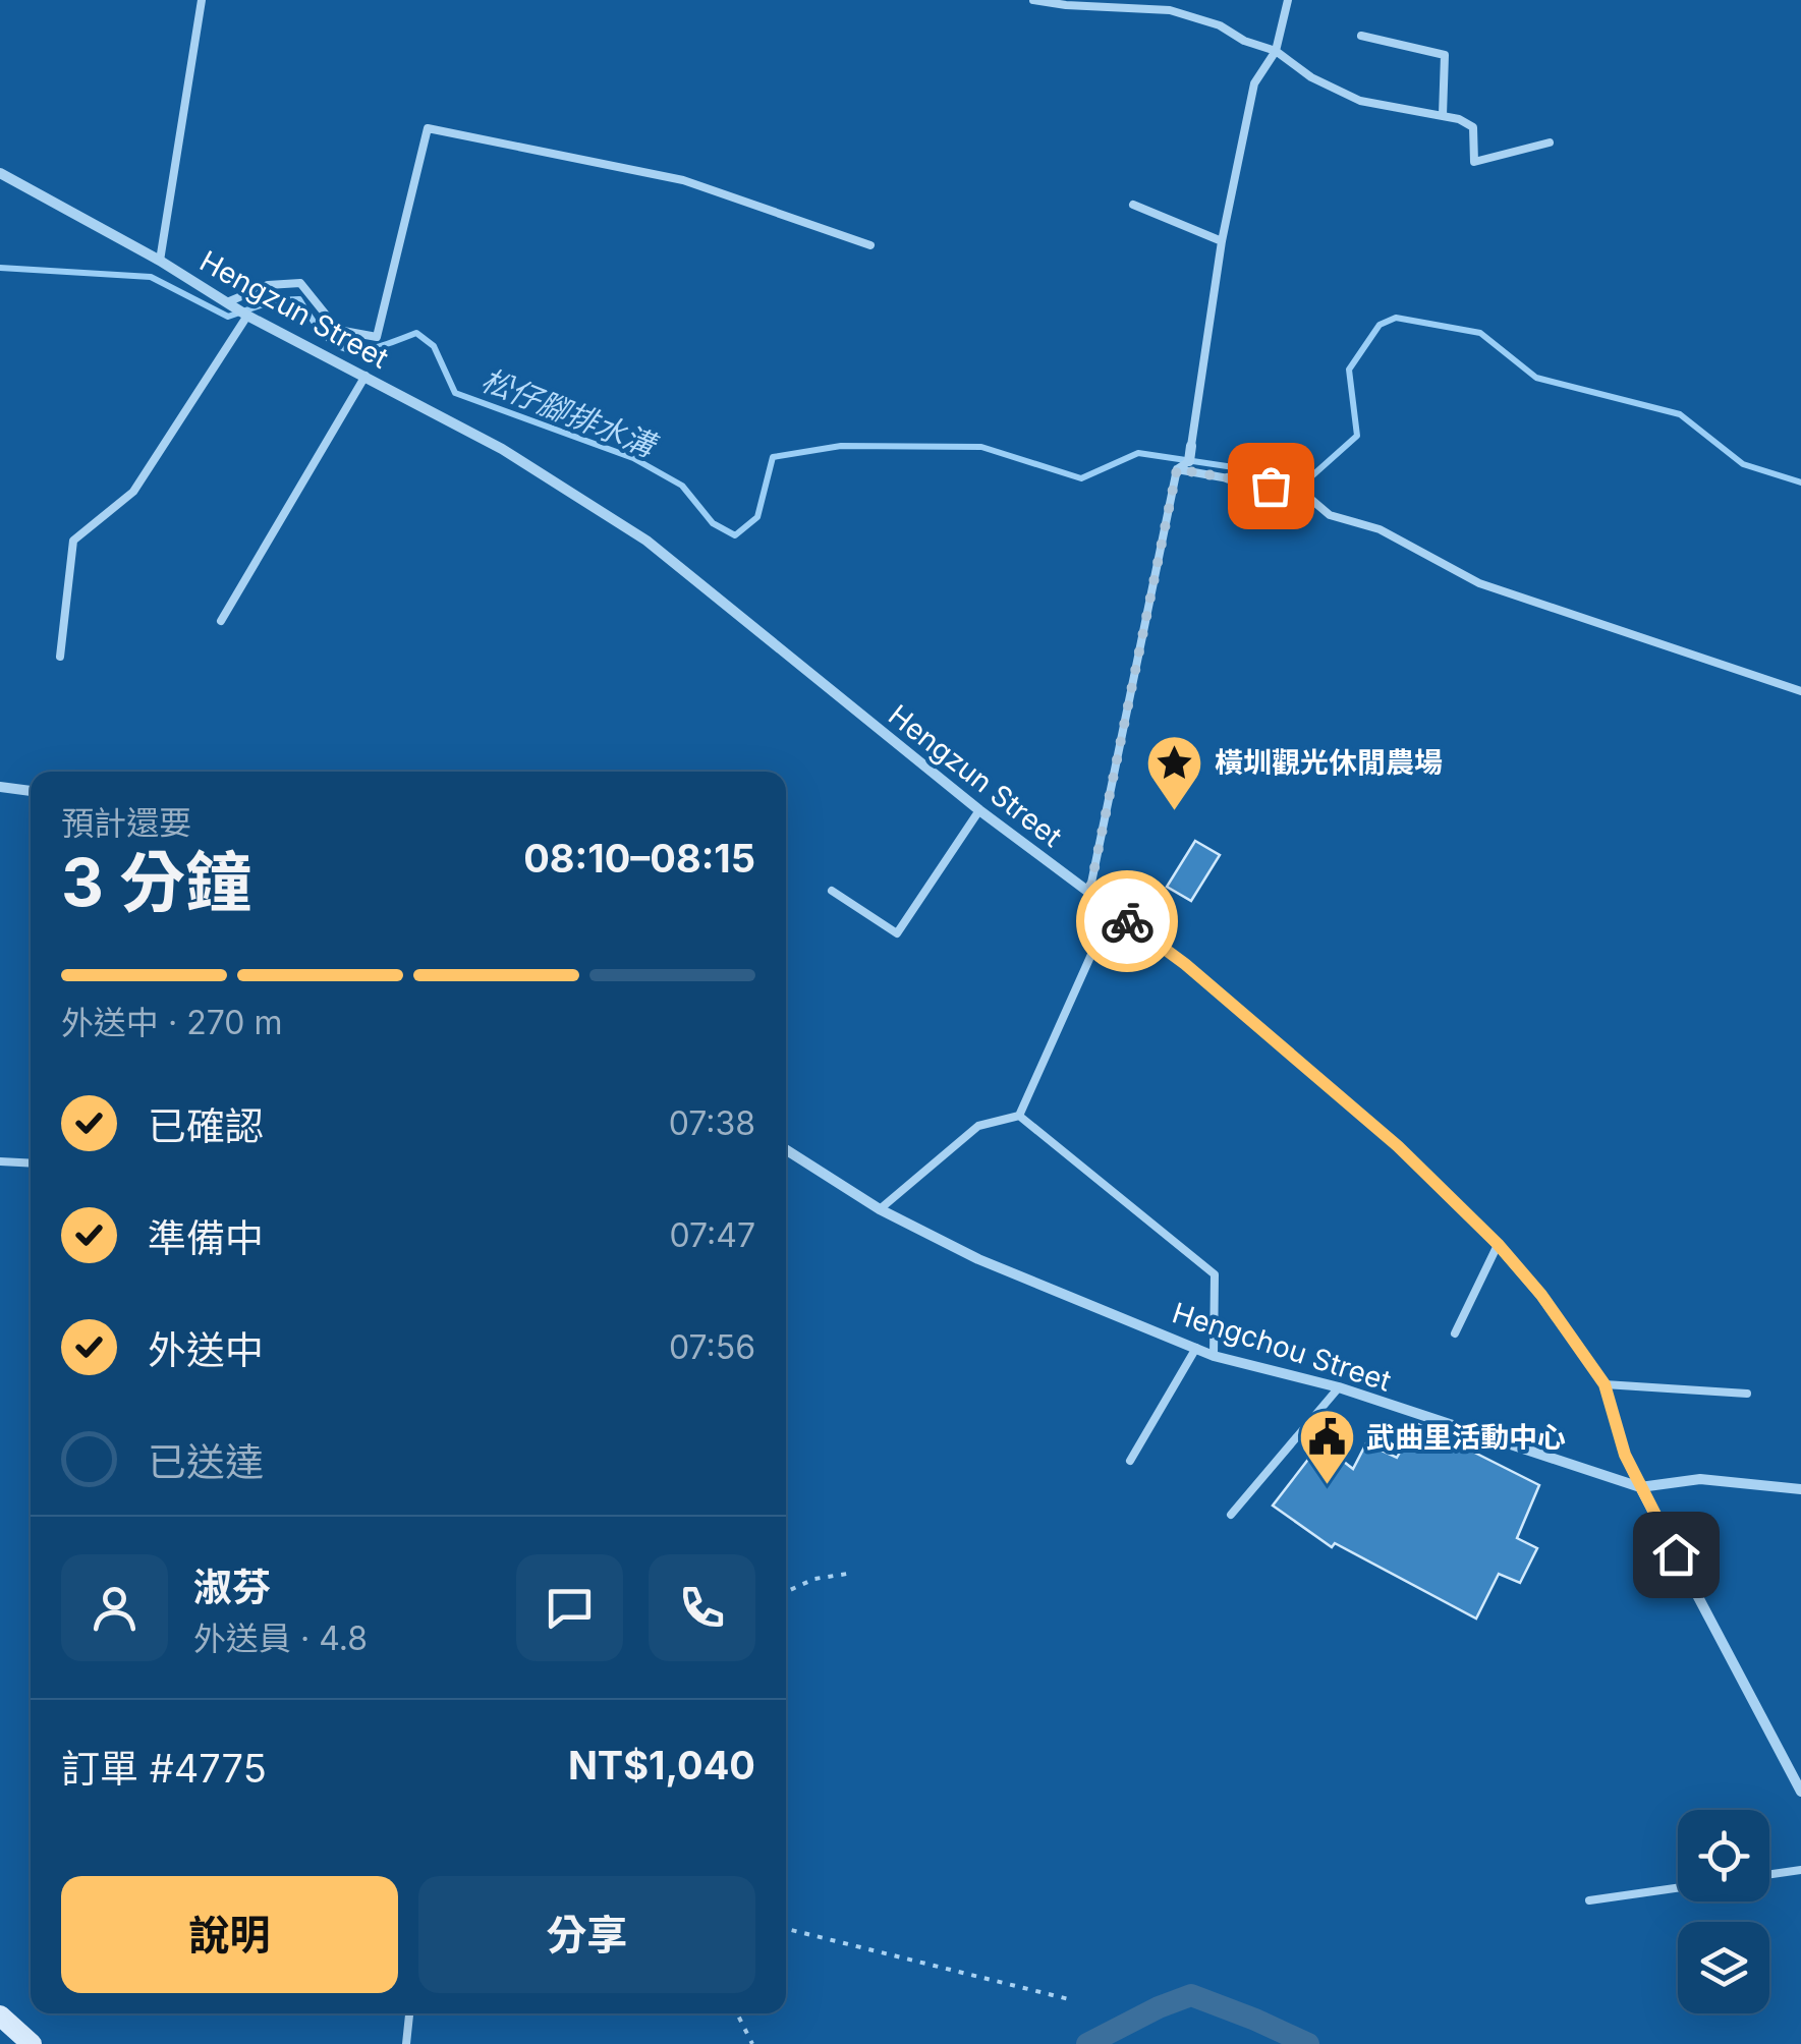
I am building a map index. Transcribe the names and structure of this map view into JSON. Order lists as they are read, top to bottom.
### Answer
{
  "streets": {
    "street": ["Hengzun Street", "Hengchou Street"]
  },
  "crossings": [
    ["Hengzun Street", "Hengchou Street"]
  ],
  "water": ["松仔腳排水溝"],
  "places": {
    "place": ["橫圳觀光休閒農場"],
    "public building": ["武曲里活動中心"]
  },
  "page": {
    "heading": ["3 分鐘", "預計還要", "08:10–08:15"],
    "panel": [
      "淑芬",
      "外送員 · 4.8",
      "訂單 #4775",
      "NT$1,040"
    ],
    "bar": "外送中 · 270 m",
    "list": [
      ["已確認", "07:38"],
      ["準備中", "07:47"],
      ["外送中", "07:56"],
      "已送達"
    ],
    "buttons": ["說明", "分享"]
  }
}
